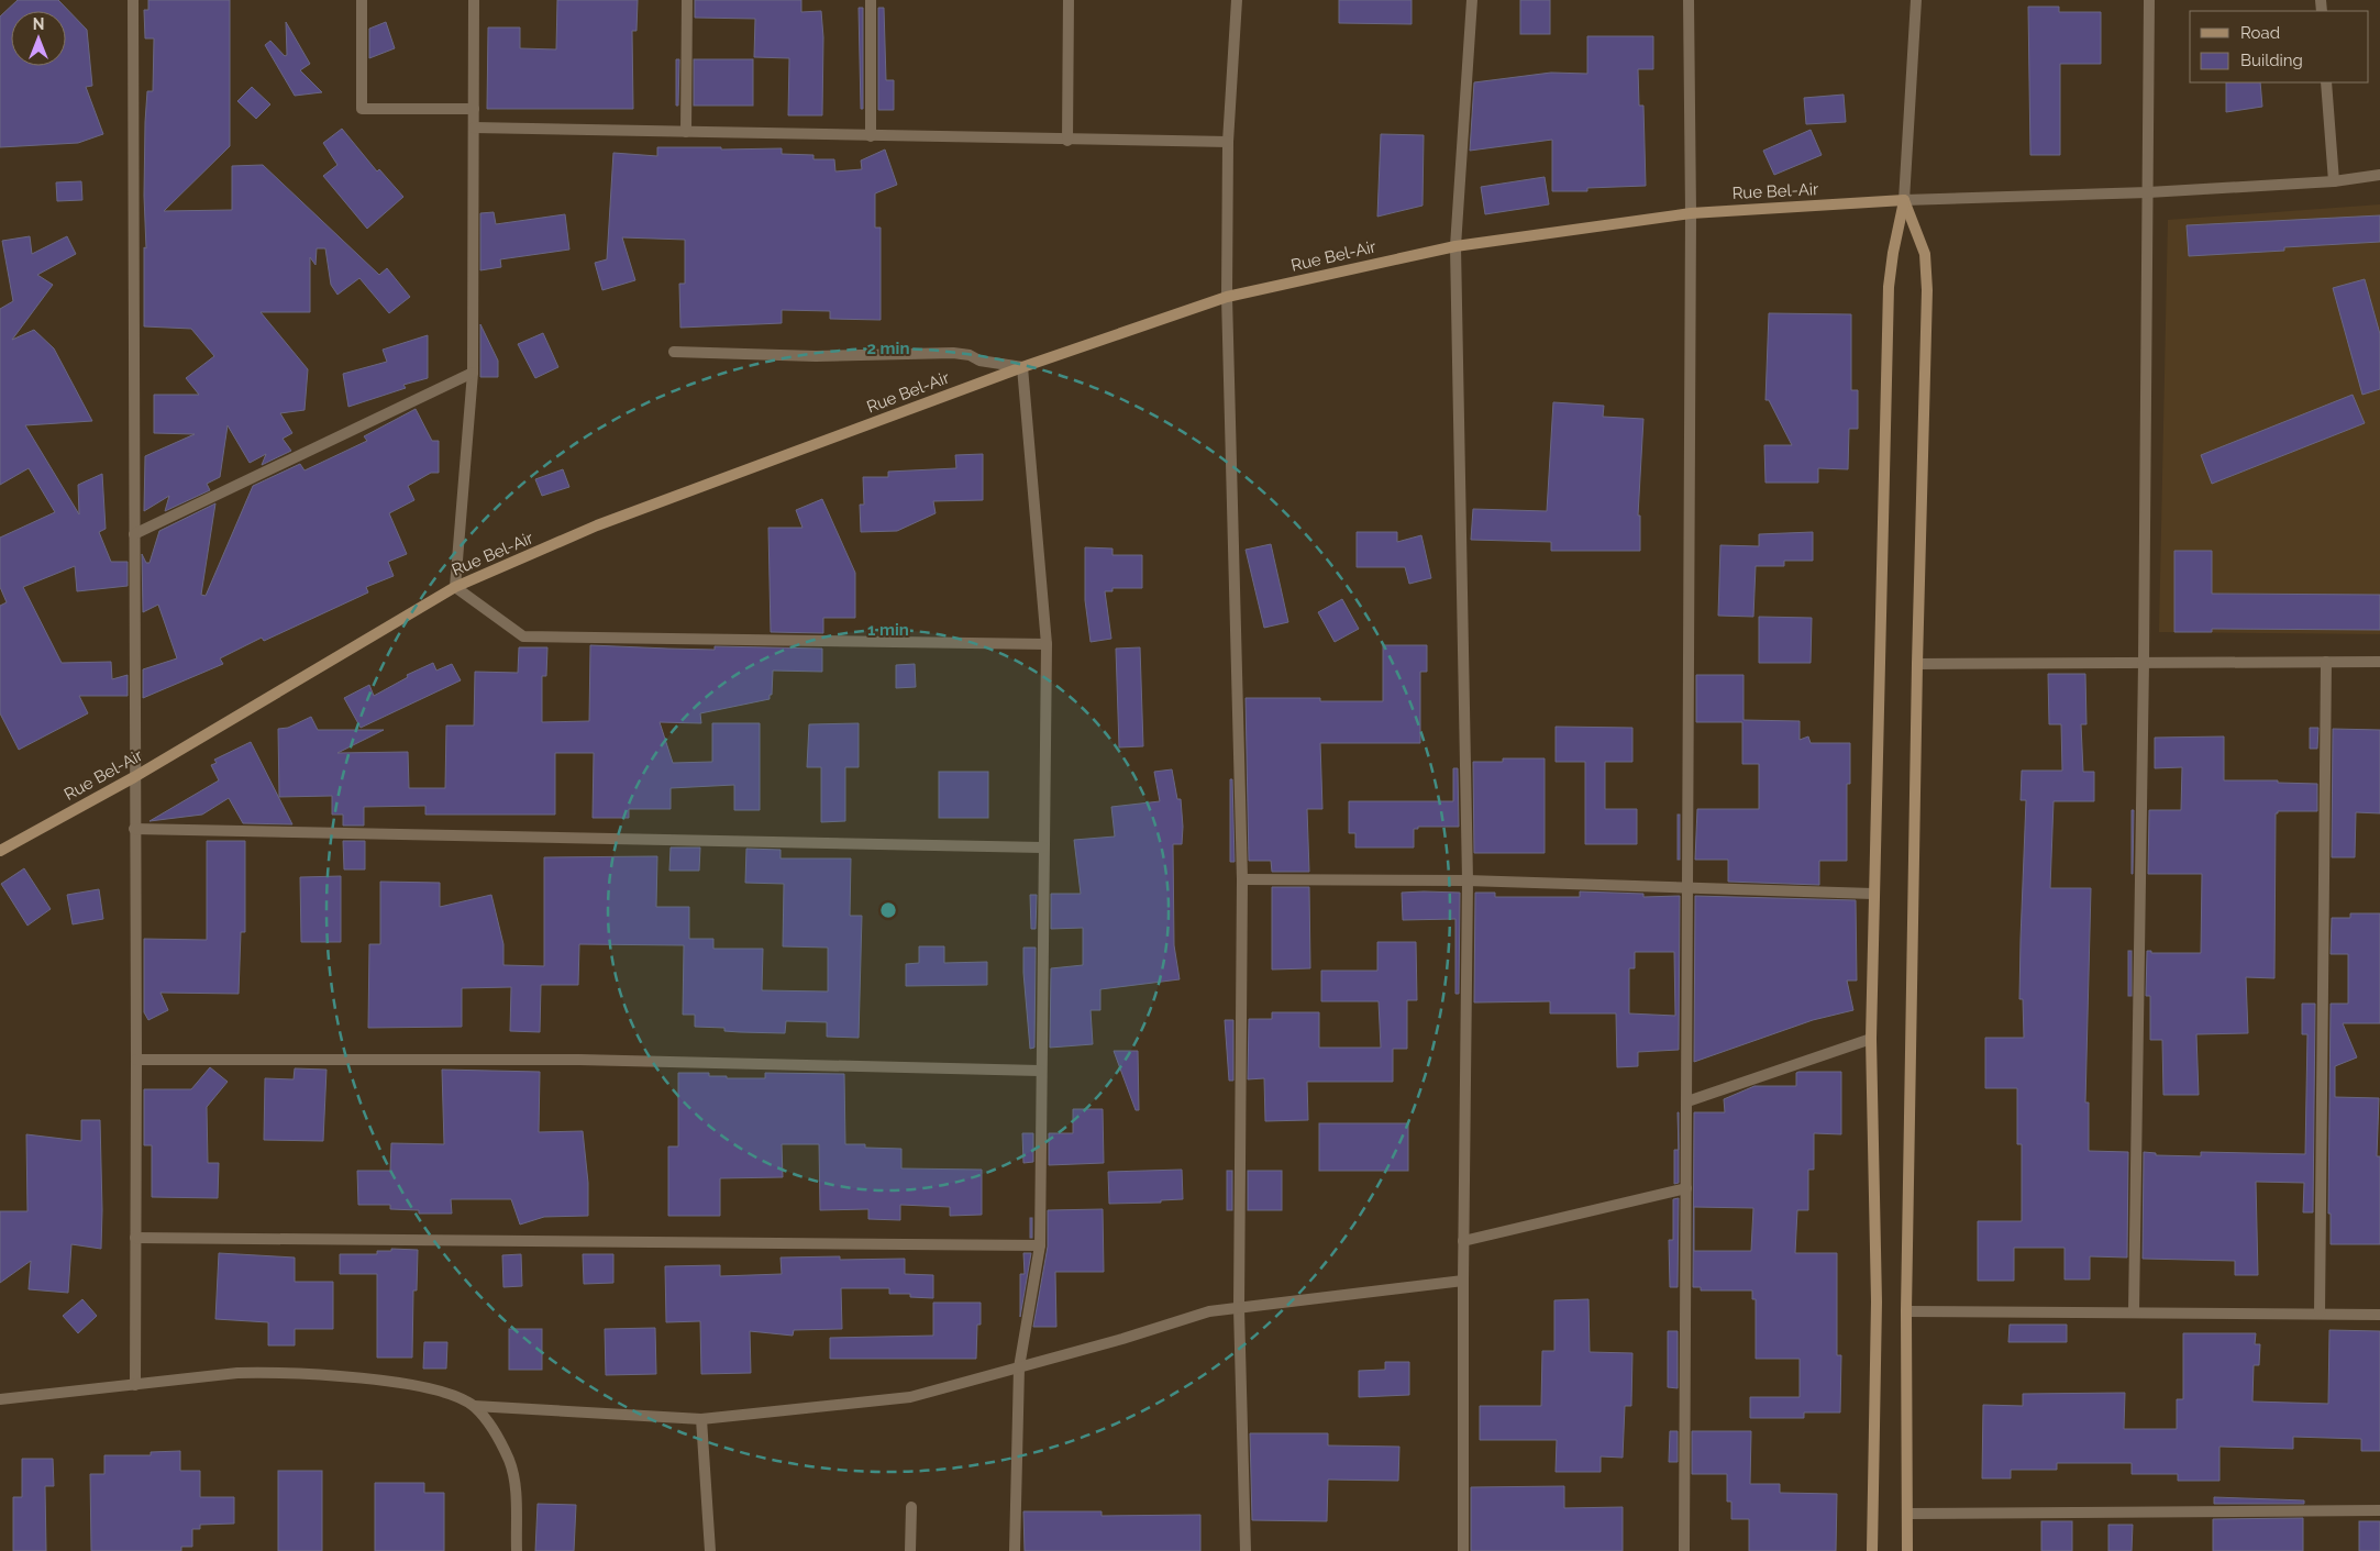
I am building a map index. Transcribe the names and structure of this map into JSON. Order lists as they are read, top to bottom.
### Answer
{
  "streets": {
    "main road": ["Rue Bel-Air"]
  },
  "legend": ["Road", "Building"],
  "north": "top",
  "rings": ["2 min", "1 min"]
}
